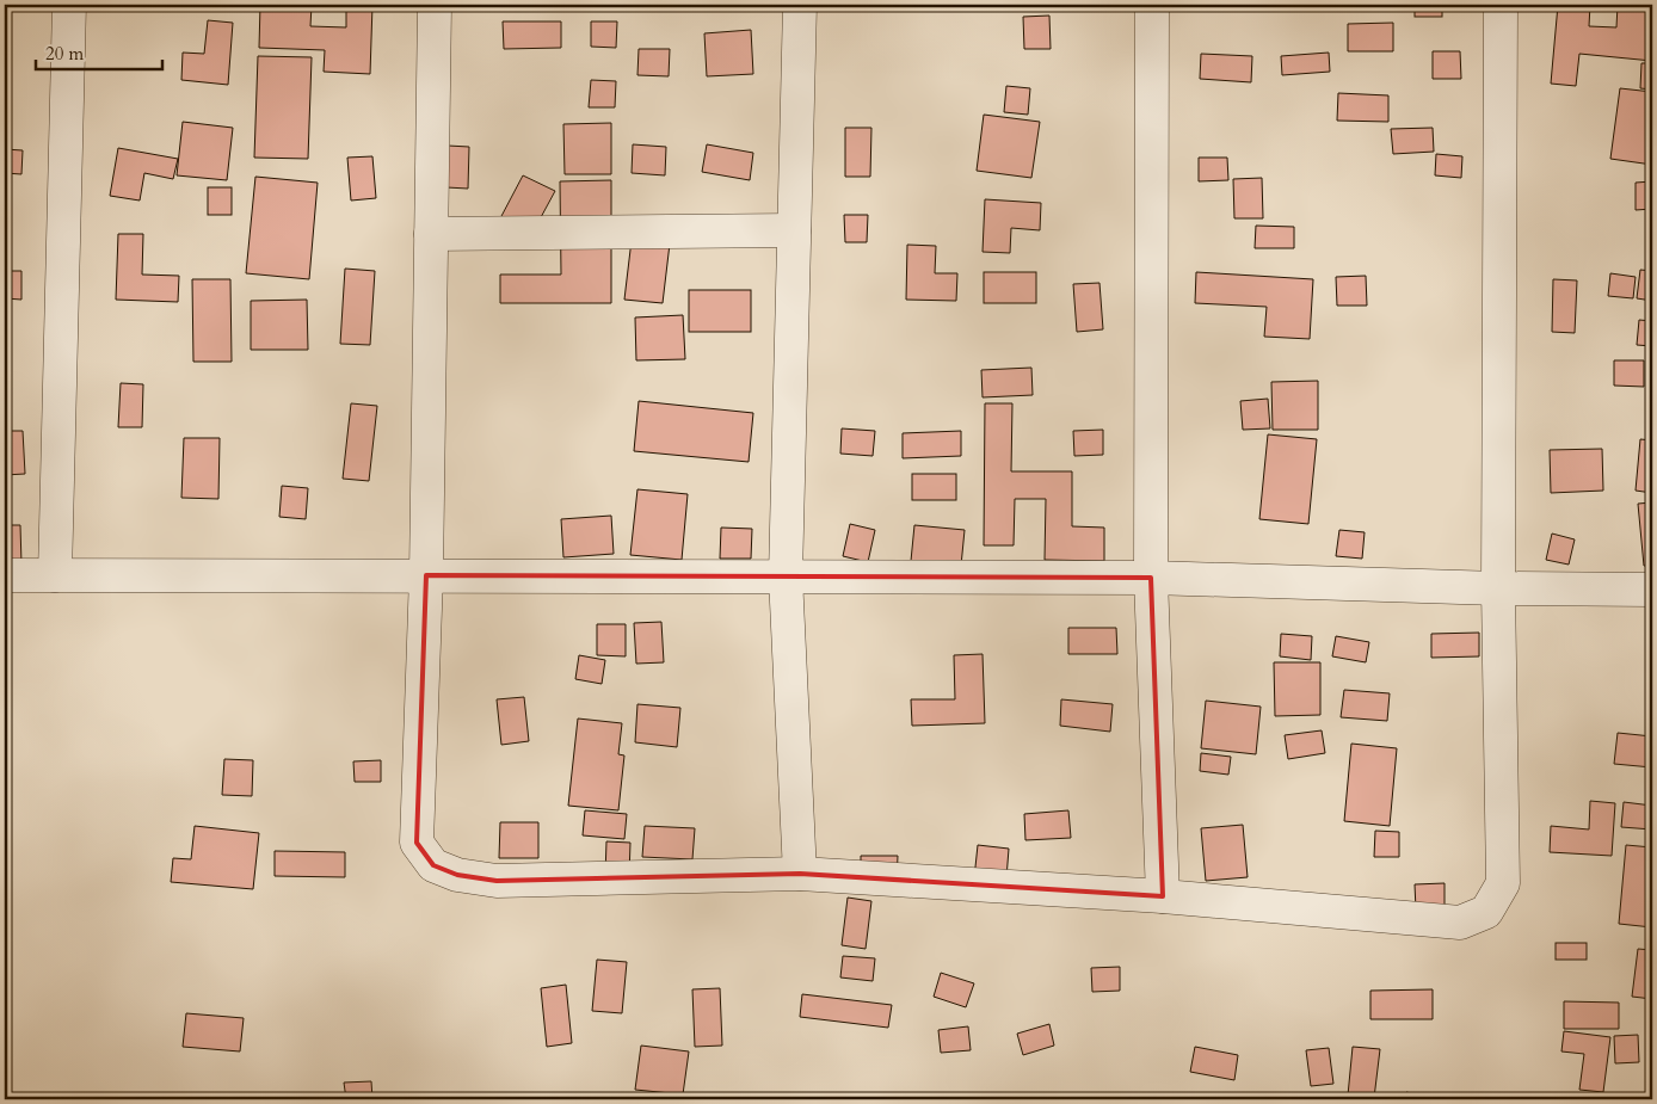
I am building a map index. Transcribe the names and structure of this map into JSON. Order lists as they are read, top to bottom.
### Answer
{
  "scale_bar": "20 m"
}
